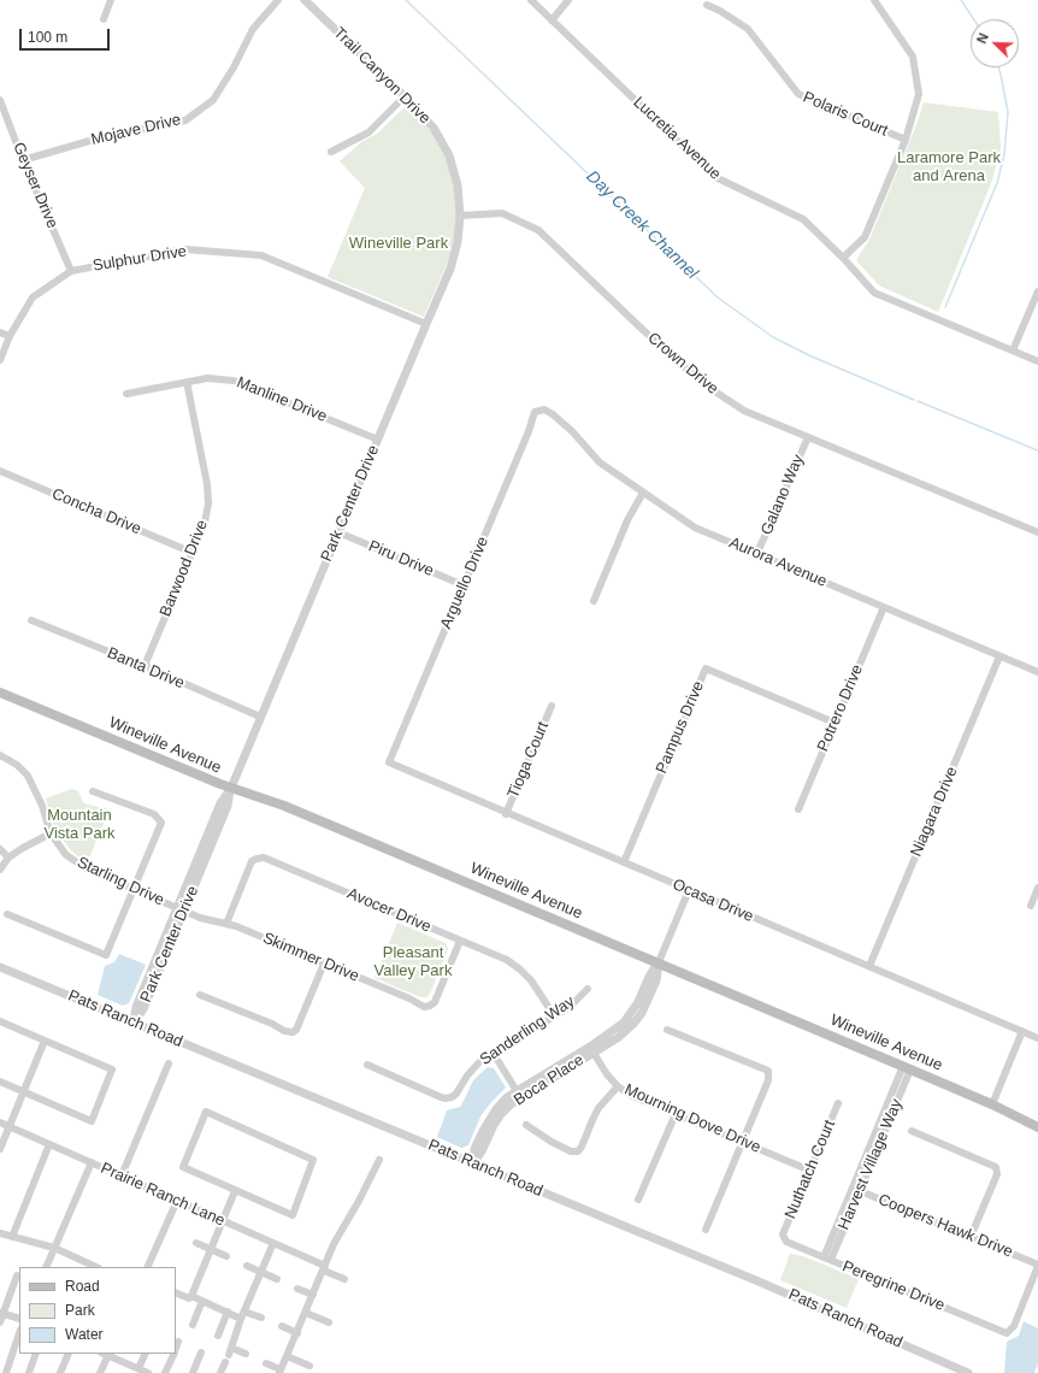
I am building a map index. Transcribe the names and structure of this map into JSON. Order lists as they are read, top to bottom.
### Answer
{
  "streets": {
    "main road": ["Wineville Avenue"],
    "street": [
      "Trail Canyon Drive",
      "Polaris Court",
      "Mojave Drive",
      "Lucretia Avenue",
      "Geyser Drive",
      "Sulphur Drive",
      "Crown Drive",
      "Manline Drive",
      "Galano Way",
      "Park Center Drive",
      "Concha Drive",
      "Piru Drive",
      "Aurora Avenue",
      "Barwood Drive",
      "Arguello Drive",
      "Banta Drive",
      "Potrero Drive",
      "Pampus Drive",
      "Tioga Court",
      "Niagara Drive",
      "Starling Drive",
      "Ocasa Drive",
      "Avocer Drive",
      "Skimmer Drive",
      "Pats Ranch Road",
      "Sanderling Way",
      "Boca Place",
      "Mourning Dove Drive",
      "Harvest Village Way",
      "Nuthatch Court",
      "Prairie Ranch Lane",
      "Coopers Hawk Drive",
      "Peregrine Drive"
    ]
  },
  "crossings": [
    ["Trail Canyon Drive", "Crown Drive"],
    ["Trail Canyon Drive", "Park Center Drive"],
    ["Mojave Drive", "Geyser Drive"],
    ["Geyser Drive", "Sulphur Drive"],
    ["Sulphur Drive", "Park Center Drive"],
    ["Crown Drive", "Galano Way"],
    ["Crown Drive", "Park Center Drive"],
    ["Manline Drive", "Park Center Drive"],
    ["Manline Drive", "Barwood Drive"],
    ["Galano Way", "Aurora Avenue"],
    ["Park Center Drive", "Piru Drive"],
    ["Park Center Drive", "Banta Drive"],
    ["Park Center Drive", "Wineville Avenue"],
    ["Park Center Drive", "Starling Drive"],
    ["Park Center Drive", "Skimmer Drive"],
    ["Park Center Drive", "Pats Ranch Road"],
    ["Concha Drive", "Barwood Drive"],
    ["Piru Drive", "Arguello Drive"],
    ["Aurora Avenue", "Arguello Drive"],
    ["Aurora Avenue", "Potrero Drive"],
    ["Aurora Avenue", "Niagara Drive"],
    ["Barwood Drive", "Banta Drive"],
    ["Arguello Drive", "Ocasa Drive"],
    ["Potrero Drive", "Pampus Drive"],
    ["Pampus Drive", "Ocasa Drive"],
    ["Wineville Avenue", "Boca Place"],
    ["Wineville Avenue", "Harvest Village Way"],
    ["Tioga Court", "Ocasa Drive"],
    ["Niagara Drive", "Ocasa Drive"],
    ["Starling Drive", "Skimmer Drive"],
    ["Ocasa Drive", "Boca Place"],
    ["Avocer Drive", "Skimmer Drive"],
    ["Avocer Drive", "Sanderling Way"],
    ["Pats Ranch Road", "Boca Place"],
    ["Boca Place", "Mourning Dove Drive"],
    ["Mourning Dove Drive", "Nuthatch Court"],
    ["Harvest Village Way", "Coopers Hawk Drive"],
    ["Harvest Village Way", "Peregrine Drive"],
    ["Nuthatch Court", "Peregrine Drive"],
    ["Coopers Hawk Drive", "Peregrine Drive"]
  ],
  "water": ["Day Creek Channel"],
  "parks": [
    "Laramore Park and Arena",
    "Wineville Park",
    "Mountain Vista Park",
    "Pleasant Valley Park"
  ],
  "legend": ["Road", "Park", "Water"],
  "scale_bar": "100 m",
  "north": "top left"
}
